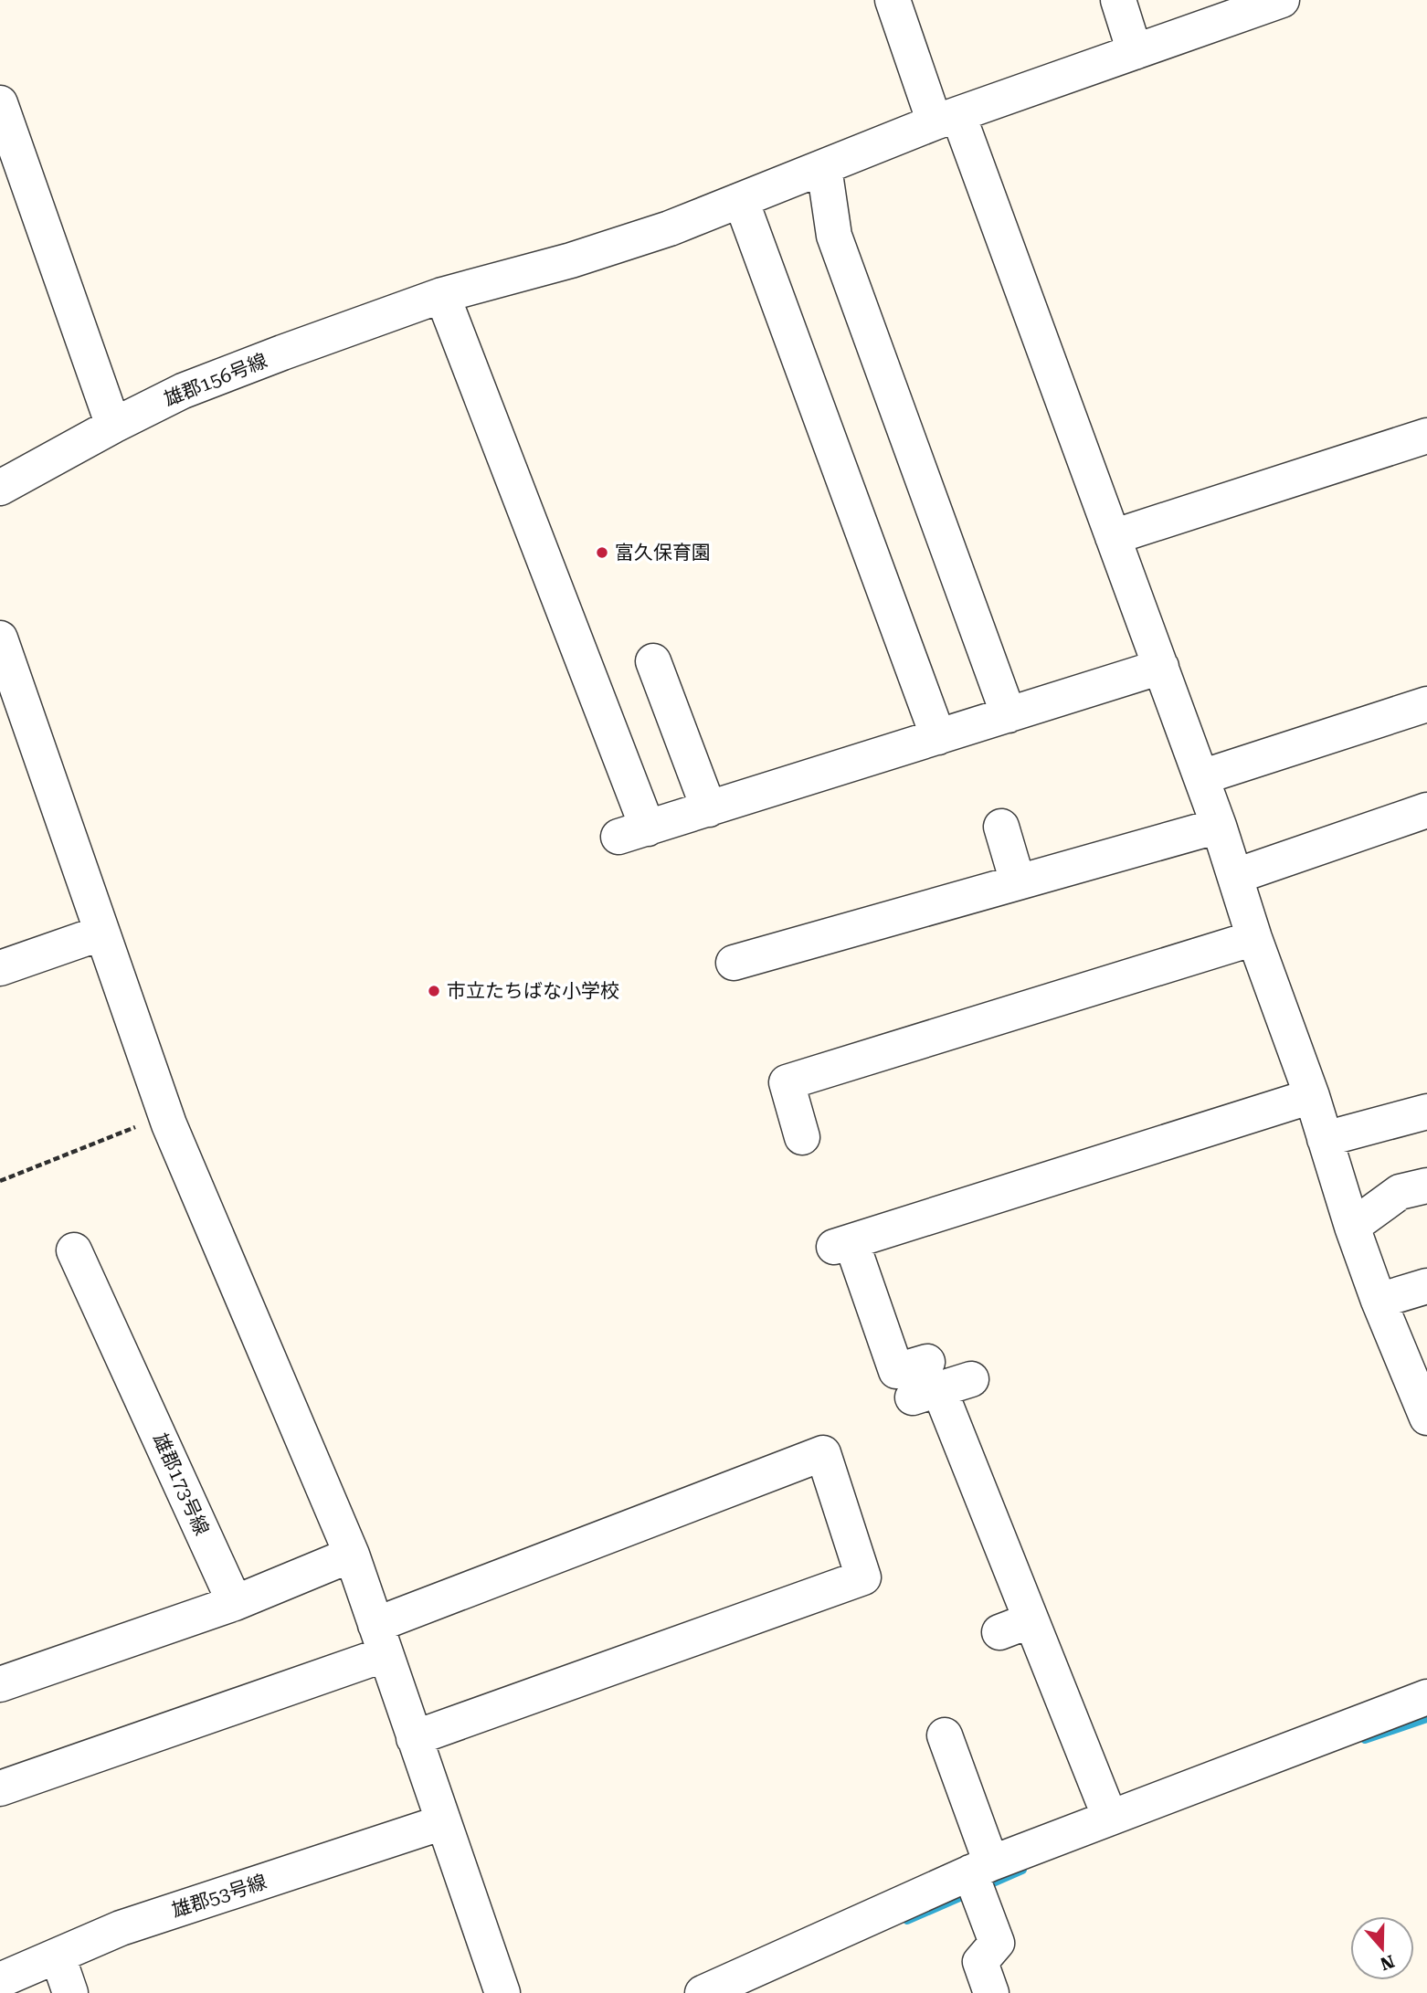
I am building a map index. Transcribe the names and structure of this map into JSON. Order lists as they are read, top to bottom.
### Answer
{
  "streets": {
    "street": ["雄郡156号線", "雄郡173号線", "雄郡53号線"]
  },
  "places": ["富久保育園", "市立たちばな小学校"],
  "north": "bottom"
}
